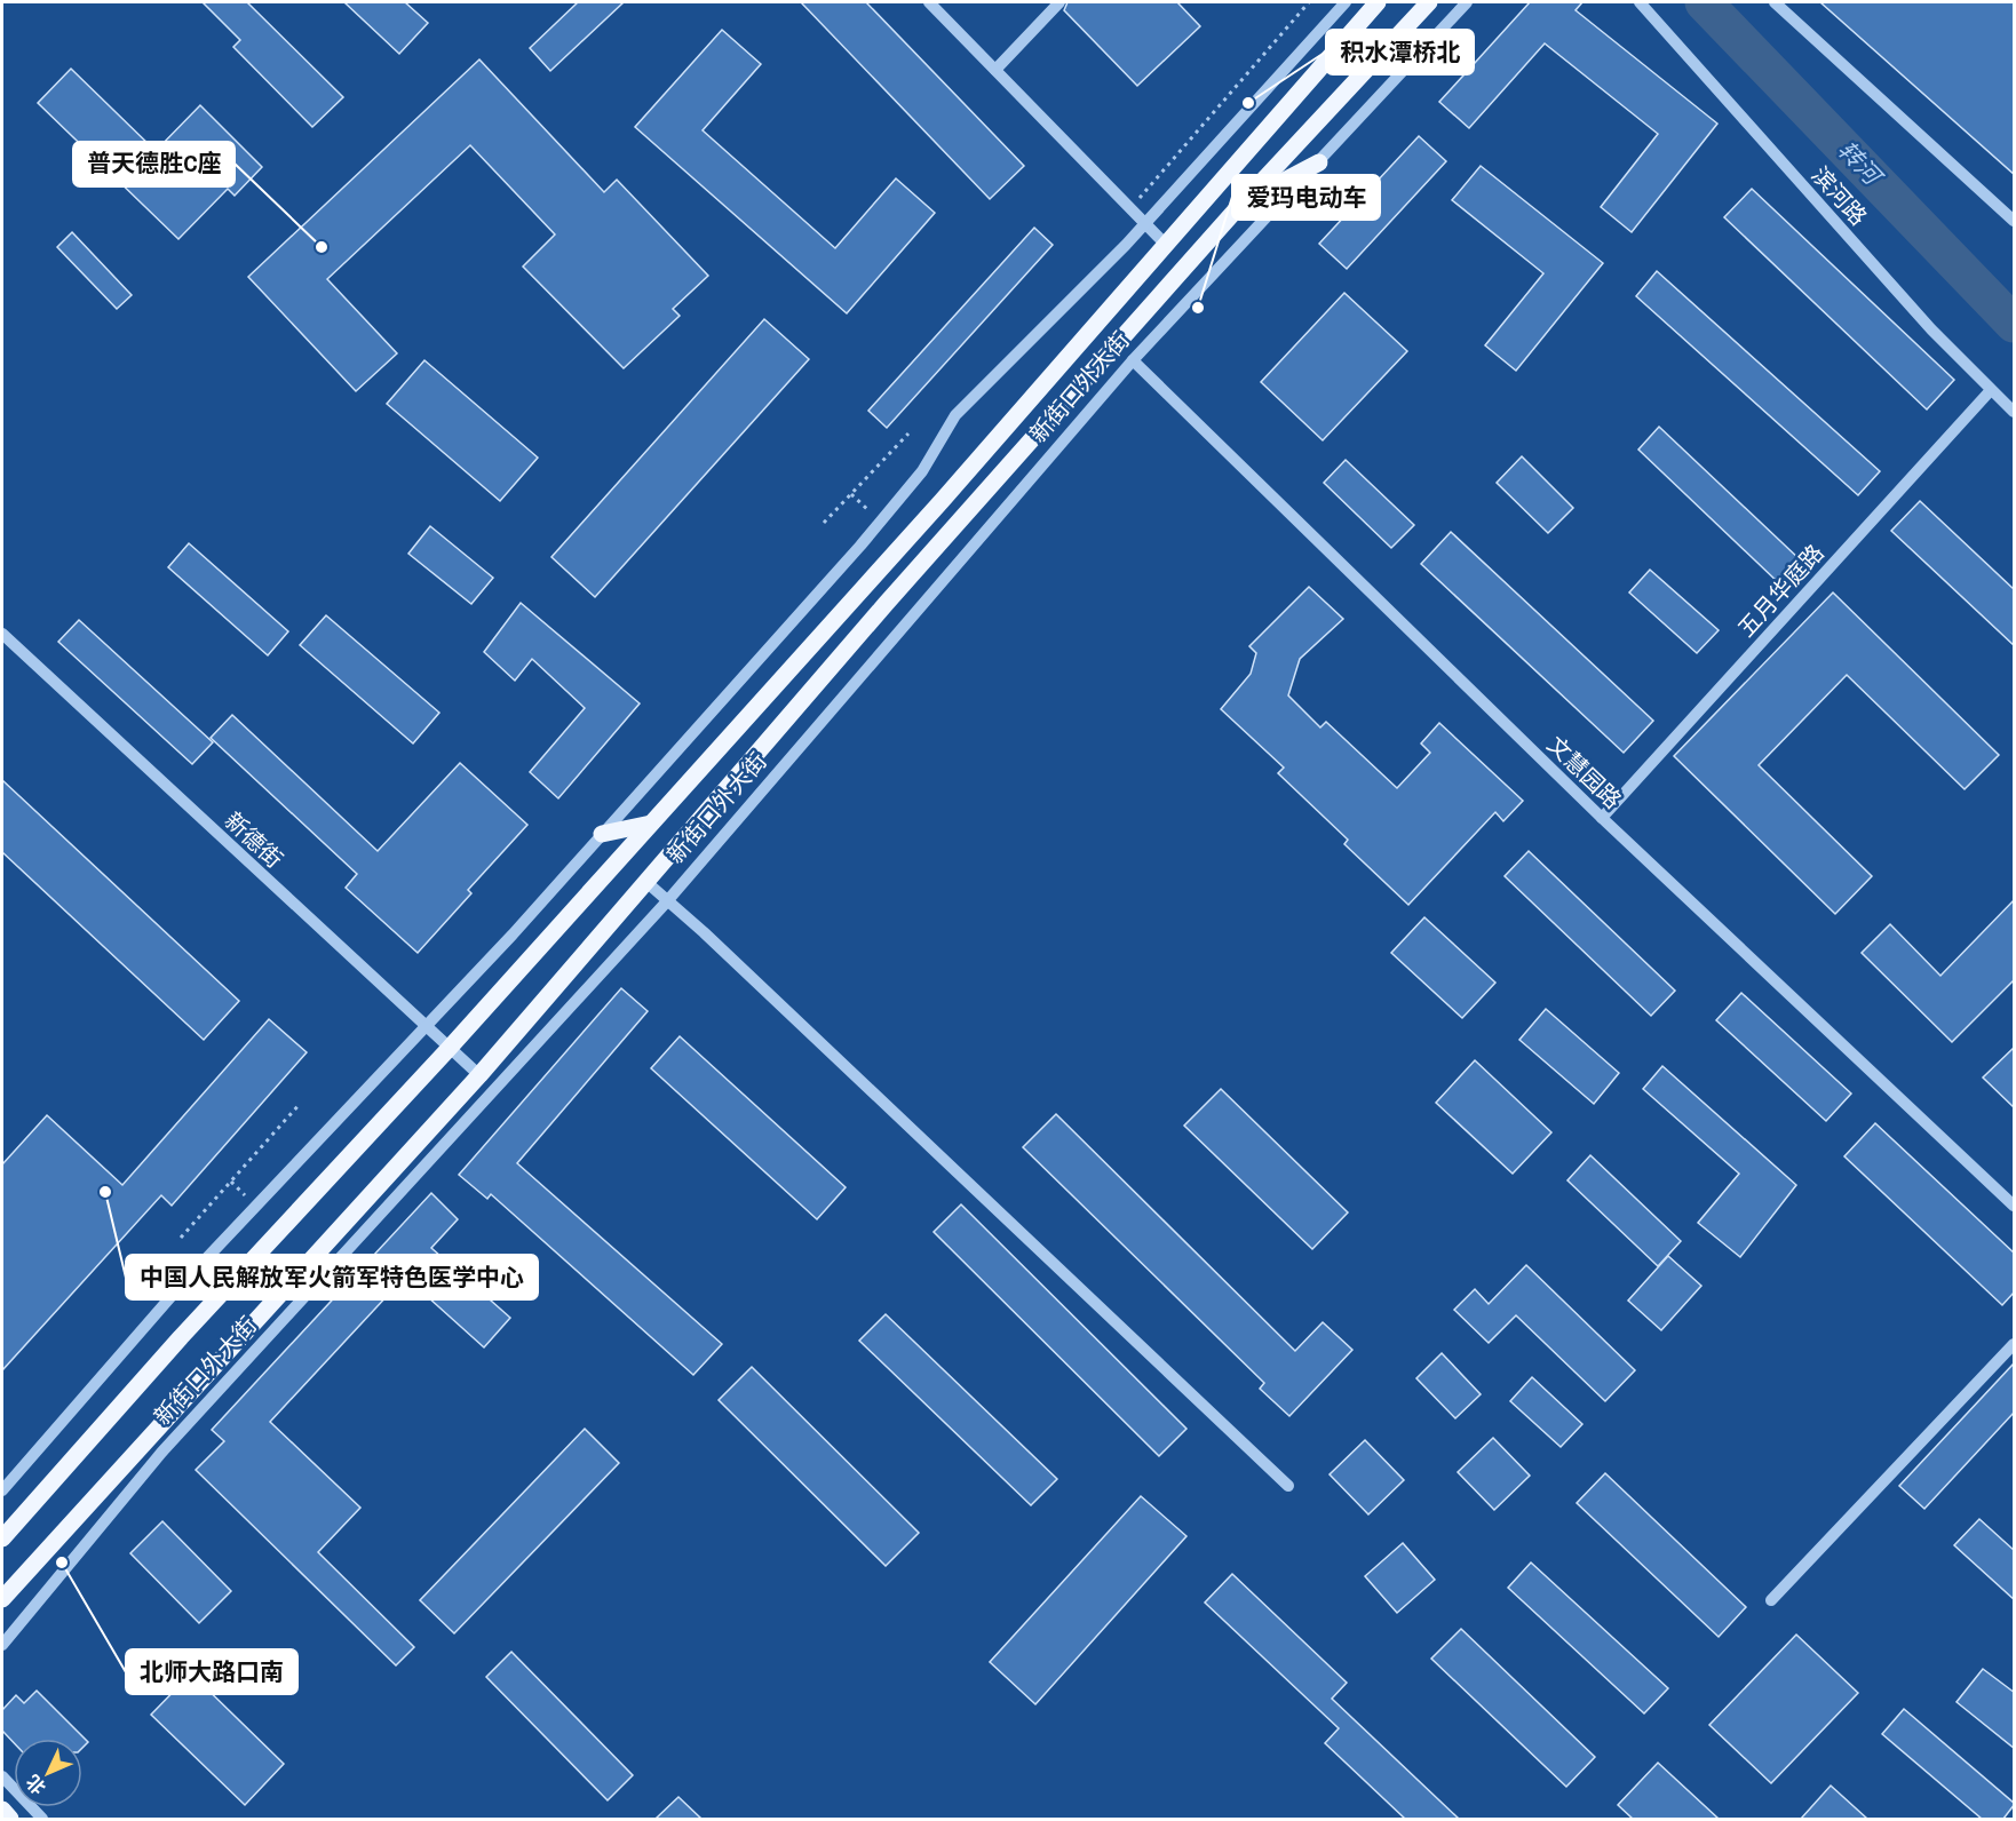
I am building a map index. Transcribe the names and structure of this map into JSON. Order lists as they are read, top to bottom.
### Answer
{
  "streets": {
    "main road": ["新街口外大街"],
    "street": [
      "滨河路",
      "五月华庭路",
      "文慧园路",
      "新德街"
    ]
  },
  "crossings": [
    ["滨河路", "五月华庭路"],
    ["新街口外大街", "文慧园路"],
    ["新街口外大街", "新德街"],
    ["五月华庭路", "文慧园路"]
  ],
  "water": ["转河"],
  "places": [
    "积水潭桥北",
    "普天德胜C座",
    "爱玛电动车",
    "中国人民解放军火箭军特色医学中心",
    "北师大路口南"
  ],
  "north": "bottom left"
}
